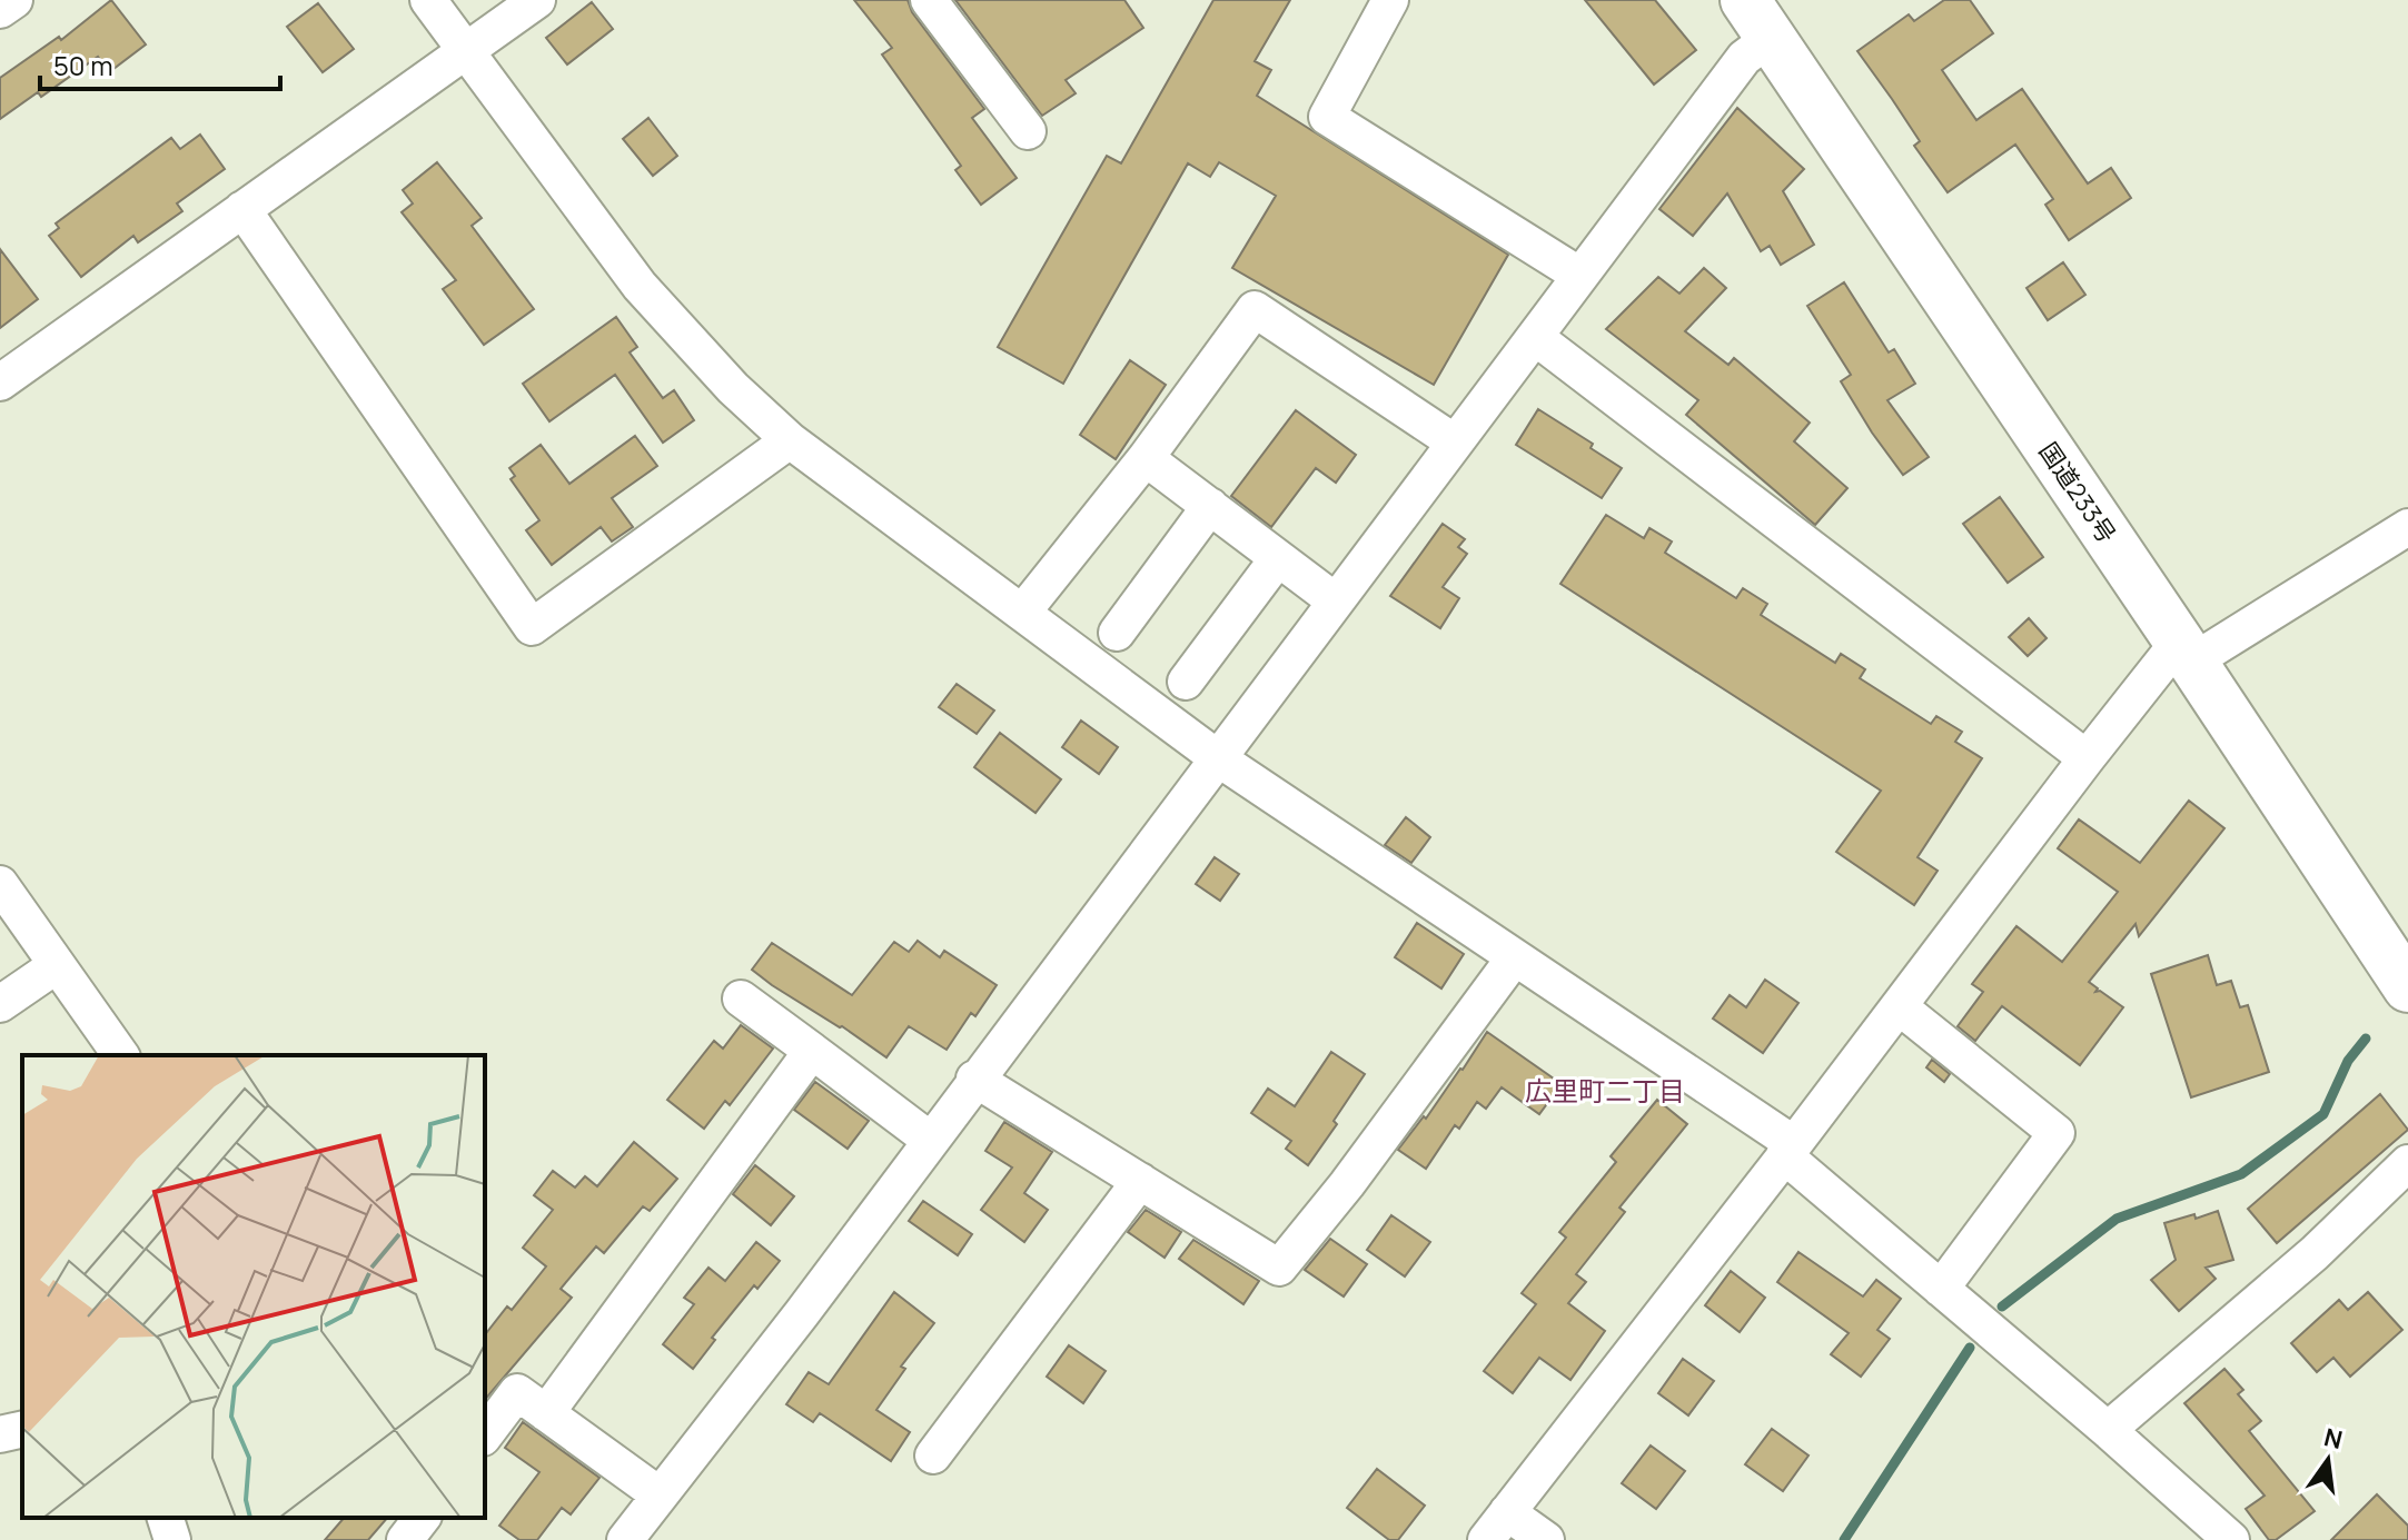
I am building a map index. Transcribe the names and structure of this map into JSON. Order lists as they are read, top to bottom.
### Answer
{
  "streets": {
    "highway": ["国道233号"]
  },
  "districts": ["広里町二丁目"],
  "scale_bar": "50 m",
  "north": "top"
}
